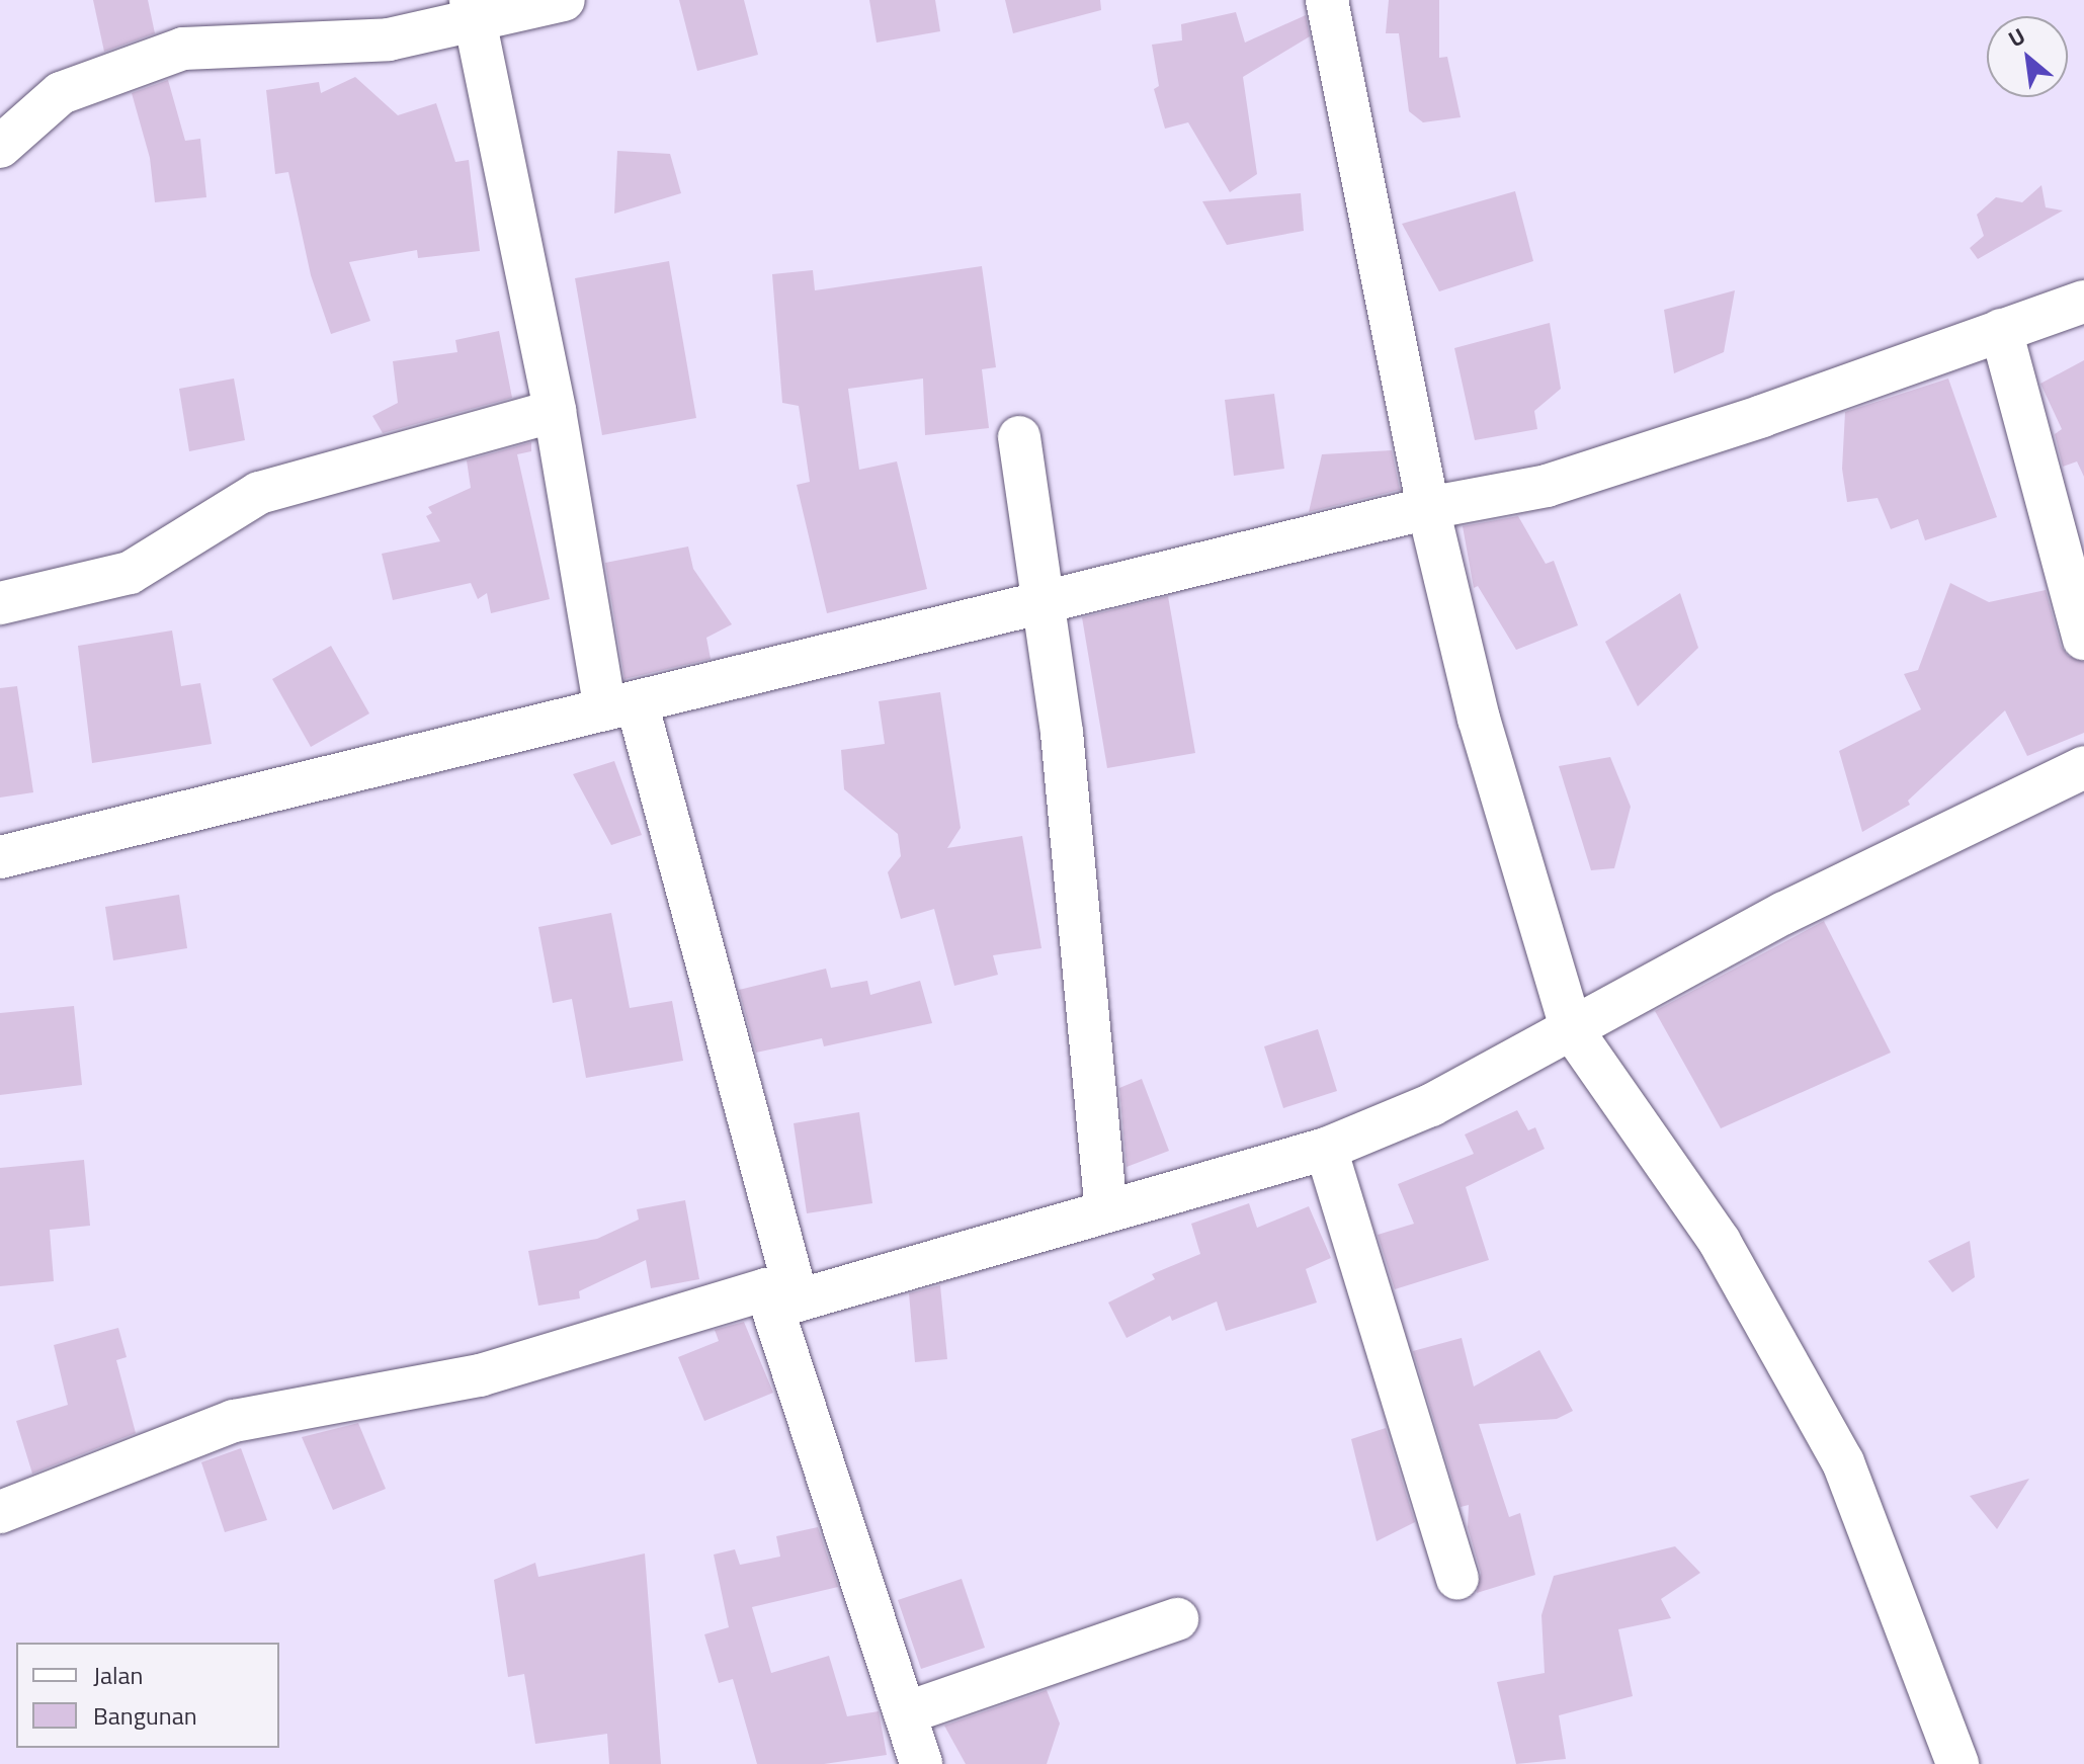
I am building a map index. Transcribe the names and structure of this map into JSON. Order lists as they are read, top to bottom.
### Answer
{
  "legend": ["Jalan", "Bangunan"],
  "north": "top left"
}
